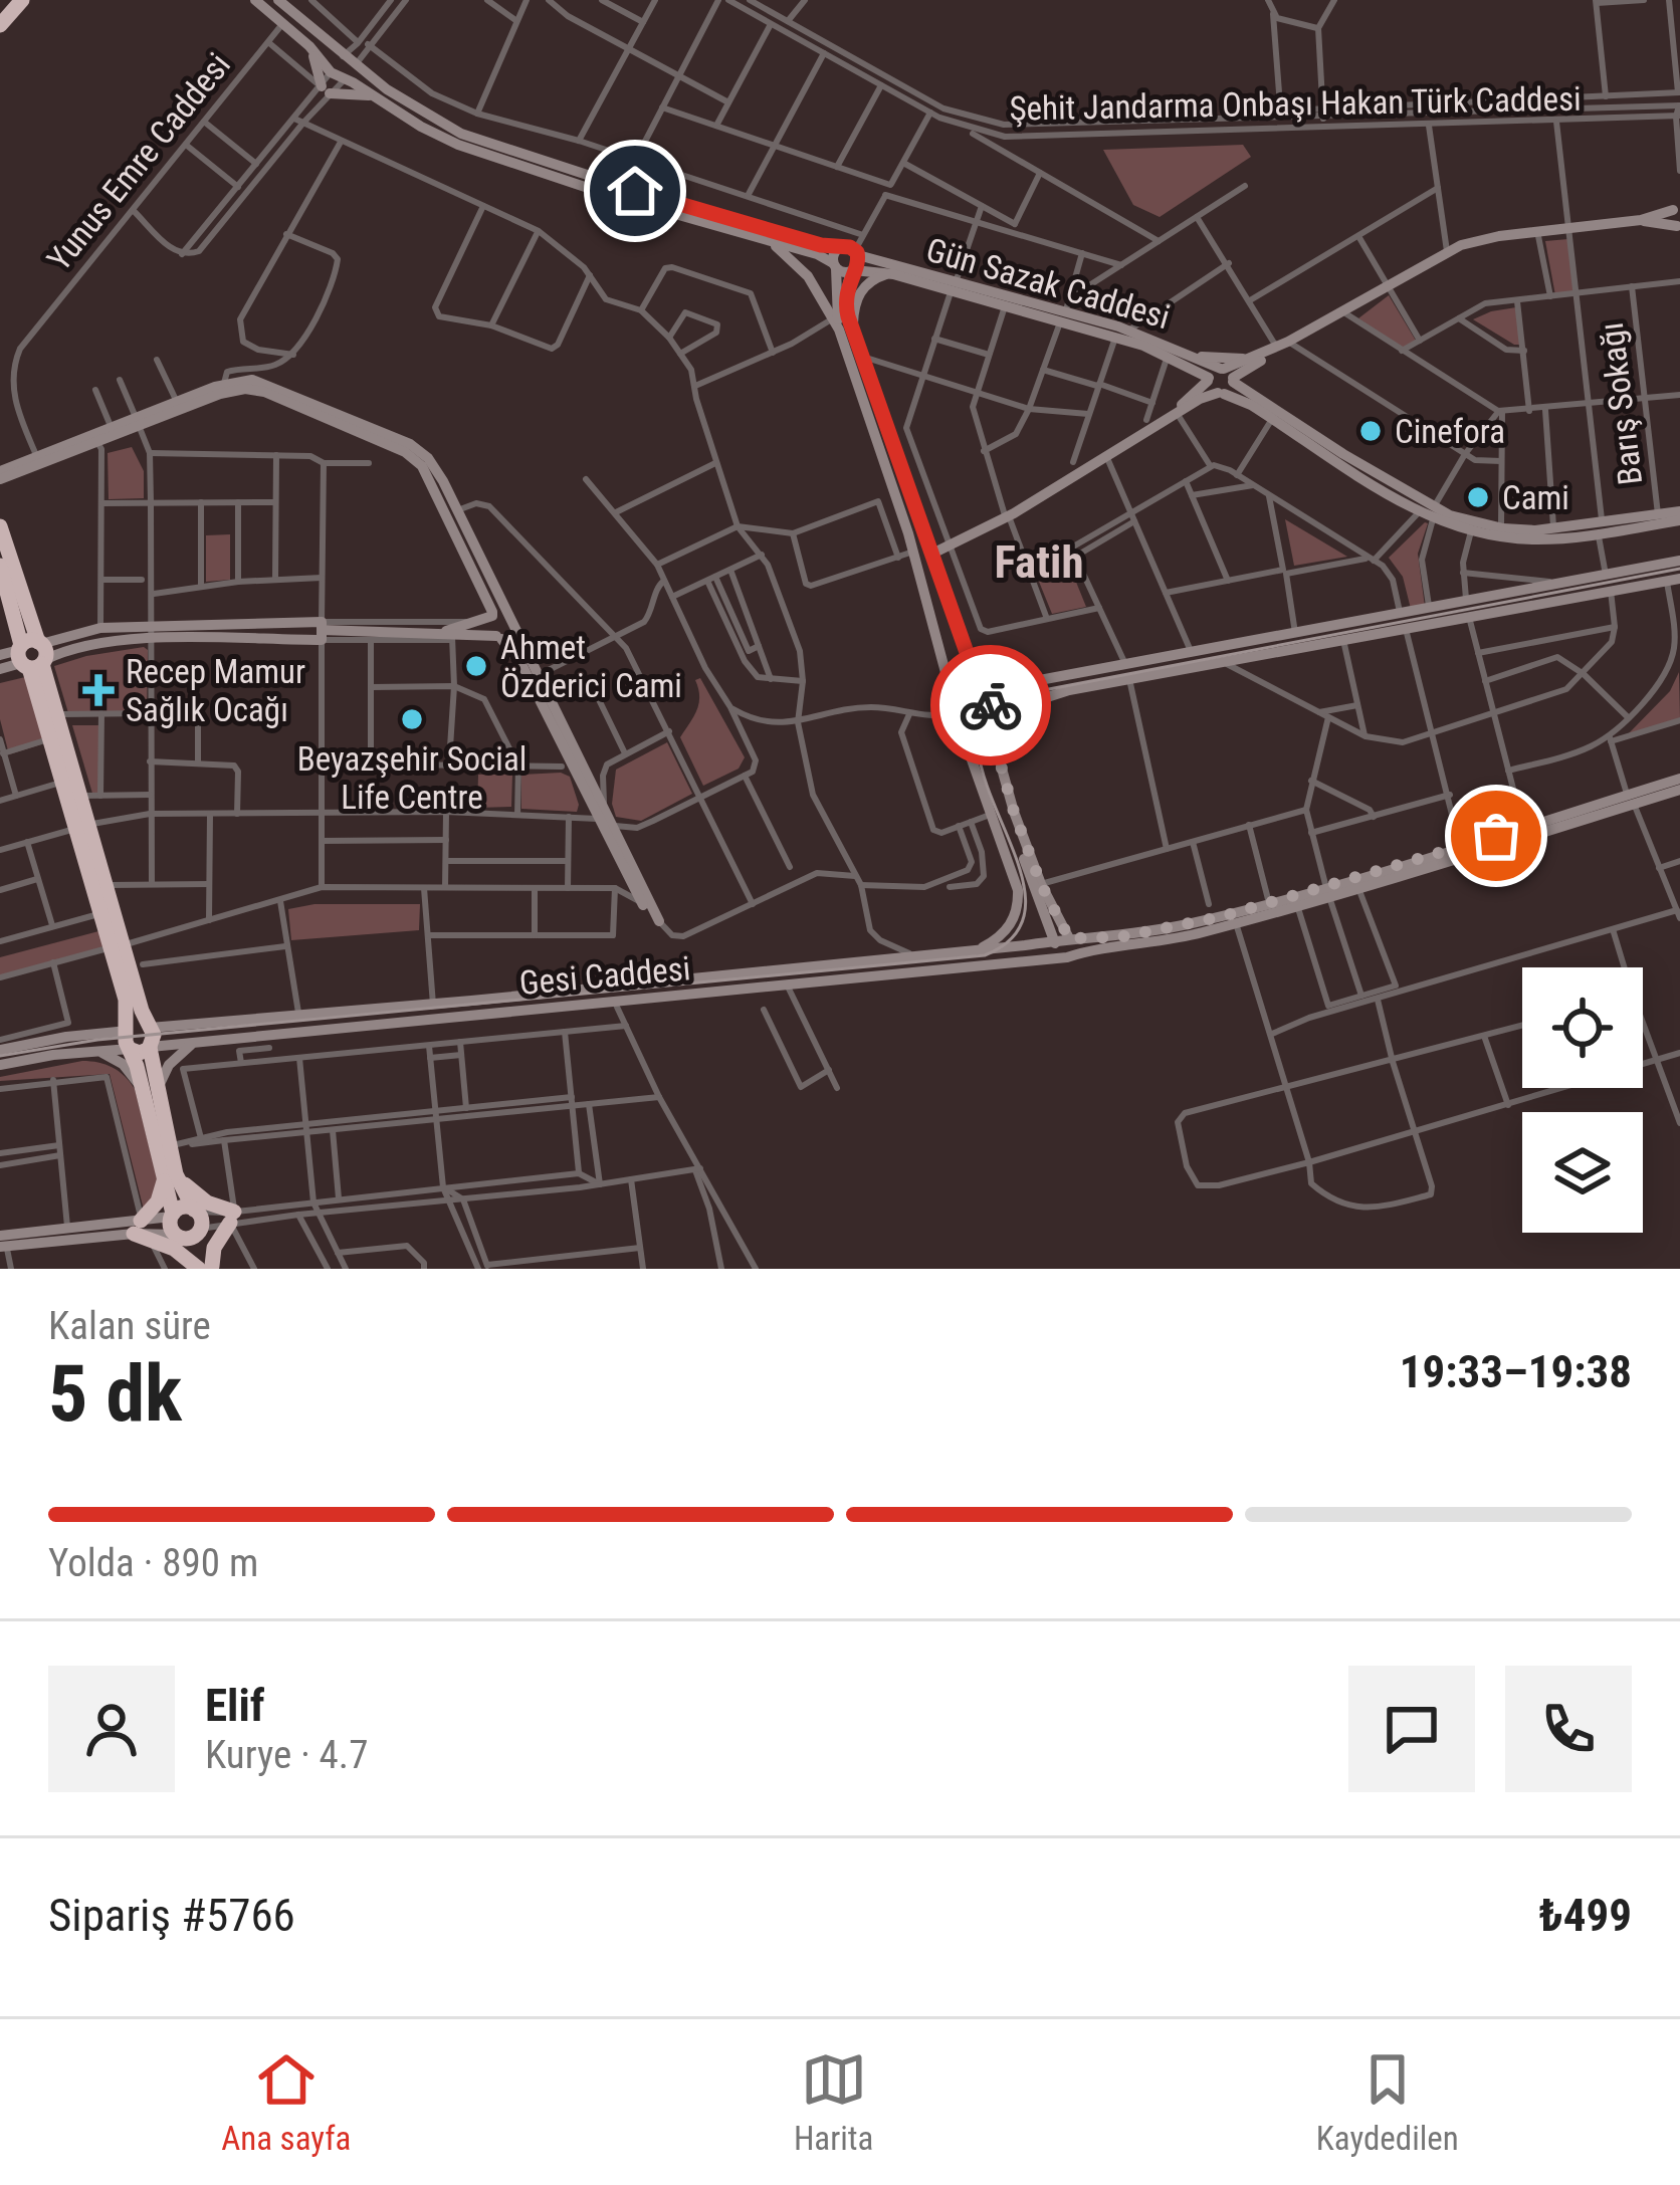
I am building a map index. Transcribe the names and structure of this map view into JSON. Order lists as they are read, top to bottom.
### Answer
{
  "streets": {
    "street": [
      "Şehit Jandarma Onbaşı Hakan Türk Caddesi",
      "Yunus Emre Caddesi",
      "Gün Sazak Caddesi",
      "Barış Sokağı",
      "Gesi Caddesi"
    ]
  },
  "crossings": [
    ["Gün Sazak Caddesi", "Barış Sokağı"]
  ],
  "districts": ["Fatih"],
  "places": {
    "other": [
      "Cinefora",
      "Cami",
      "Ahmet Özderici Cami",
      "Beyazşehir Social Life Centre"
    ],
    "health": ["Recep Mamur Sağlık Ocağı"]
  },
  "page": {
    "heading": ["5 dk", "Kalan süre", "19:33–19:38"],
    "panel": [
      "Elif",
      "Kurye · 4.7",
      "Sipariş #5766",
      "₺499"
    ],
    "bar": "Yolda · 890 m",
    "tabs": ["Ana sayfa", "Harita", "Kaydedilen"]
  }
}
